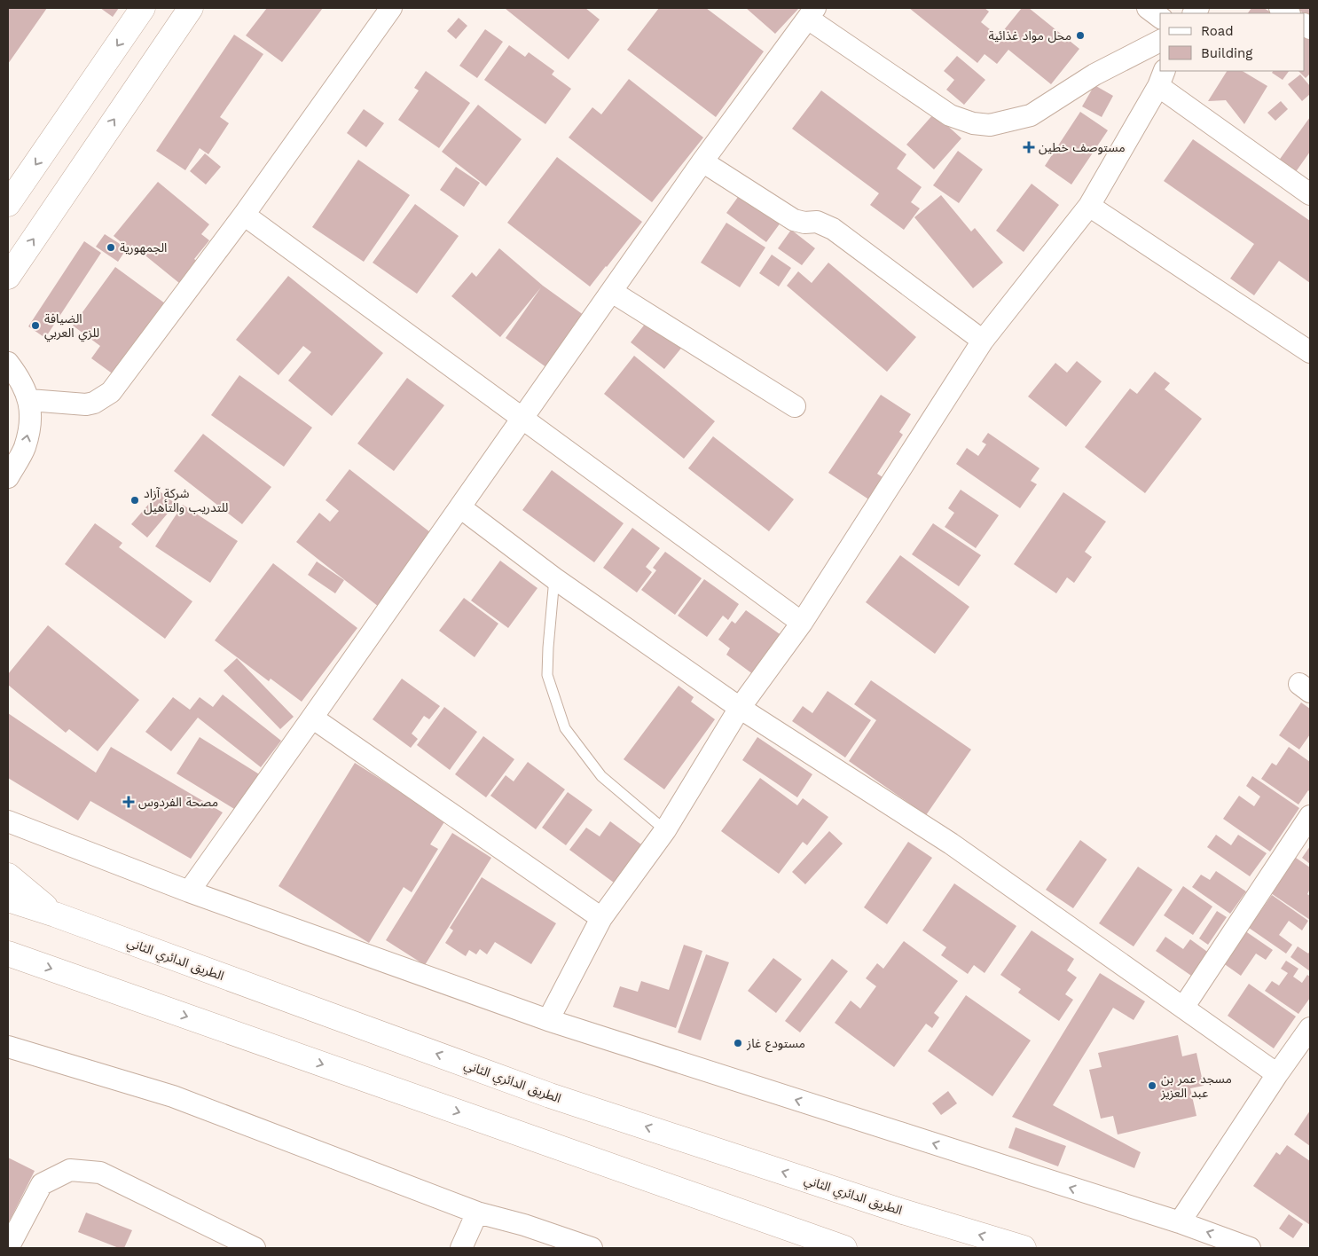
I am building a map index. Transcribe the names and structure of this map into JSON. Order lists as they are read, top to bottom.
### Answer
{
  "streets": {
    "main road": ["الطريق الدائري الثاني"]
  },
  "places": {
    "other": [
      "محل مواد غذائية",
      "الجمهورية",
      "الضيافة للزي العربي",
      "شركة آزاد للتدريب والتأهيل",
      "مستودع غاز",
      "مسجد عمر بن عبد العزيز"
    ],
    "health": ["مستوصف خطين", "مصحة الفردوس"]
  },
  "legend": ["Road", "Building"]
}
